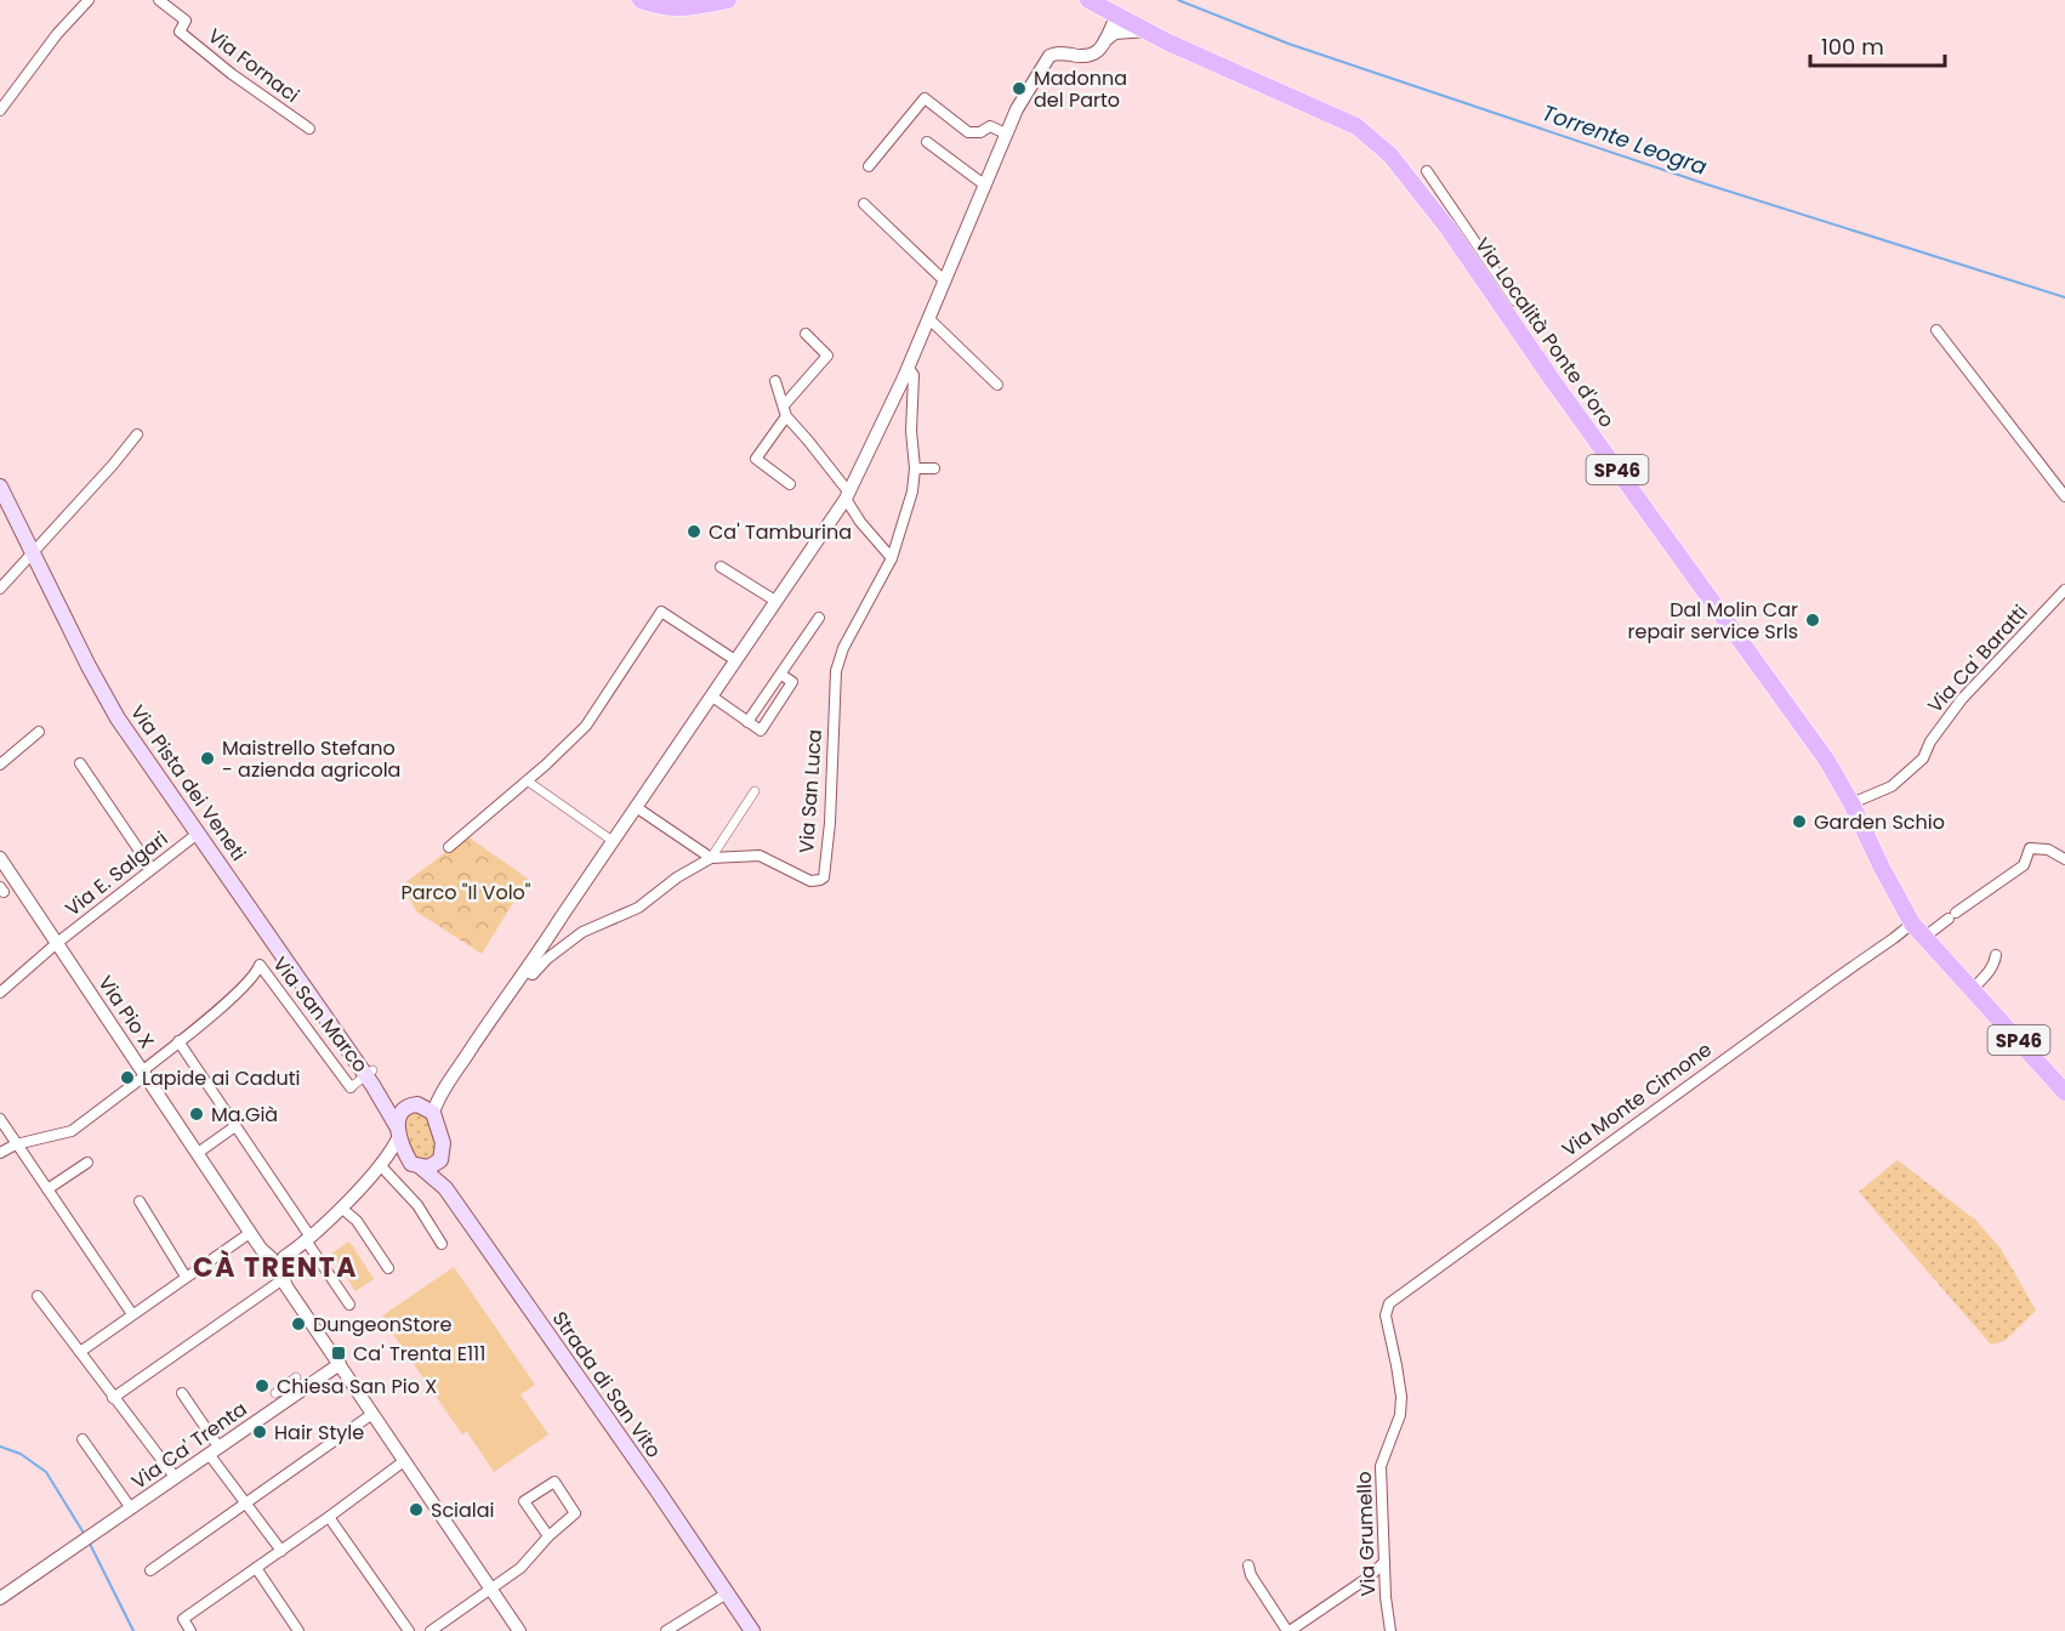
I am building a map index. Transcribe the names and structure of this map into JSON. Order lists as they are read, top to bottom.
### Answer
{
  "streets": {
    "main road": [
      "Via Località Ponte d'oro",
      "SP46",
      "Via Pista dei Veneti",
      "Strada di San Vito"
    ],
    "street": [
      "Via Fornaci",
      "Via Ca' Baratti",
      "Via San Luca",
      "Via E. Salgari",
      "Via Pio X",
      "Via San Marco",
      "Via Monte Cimone",
      "Via Ca' Trenta",
      "Via Grumello"
    ]
  },
  "crossings": [
    ["Via Località Ponte d'oro", "SP46"],
    ["Via Località Ponte d'oro", "Via Ca' Baratti"],
    ["Via Località Ponte d'oro", "Via Monte Cimone"],
    ["Via Pista dei Veneti", "Via E. Salgari"],
    ["Via Pista dei Veneti", "Via San Marco"],
    ["Via Pista dei Veneti", "Strada di San Vito"],
    ["Via E. Salgari", "Via Pio X"],
    ["Via Pio X", "Via San Marco"],
    ["Via Pio X", "Via Ca' Trenta"],
    ["Via Monte Cimone", "Via Grumello"]
  ],
  "districts": ["CÀ TRENTA"],
  "water": ["Torrente Leogra"],
  "parks": ["Parco \"Il Volo\""],
  "places": {
    "other": [
      "Madonna del Parto",
      "Ca' Tamburina",
      "Dal Molin Car repair service Srls",
      "Maistrello Stefano - azienda agricola",
      "Garden Schio",
      "Lapide ai Caduti",
      "Ma.Già",
      "DungeonStore",
      "Chiesa San Pio X",
      "Hair Style",
      "Scialai"
    ],
    "transit": ["Ca' Trenta E111"]
  },
  "scale_bar": "100 m"
}
